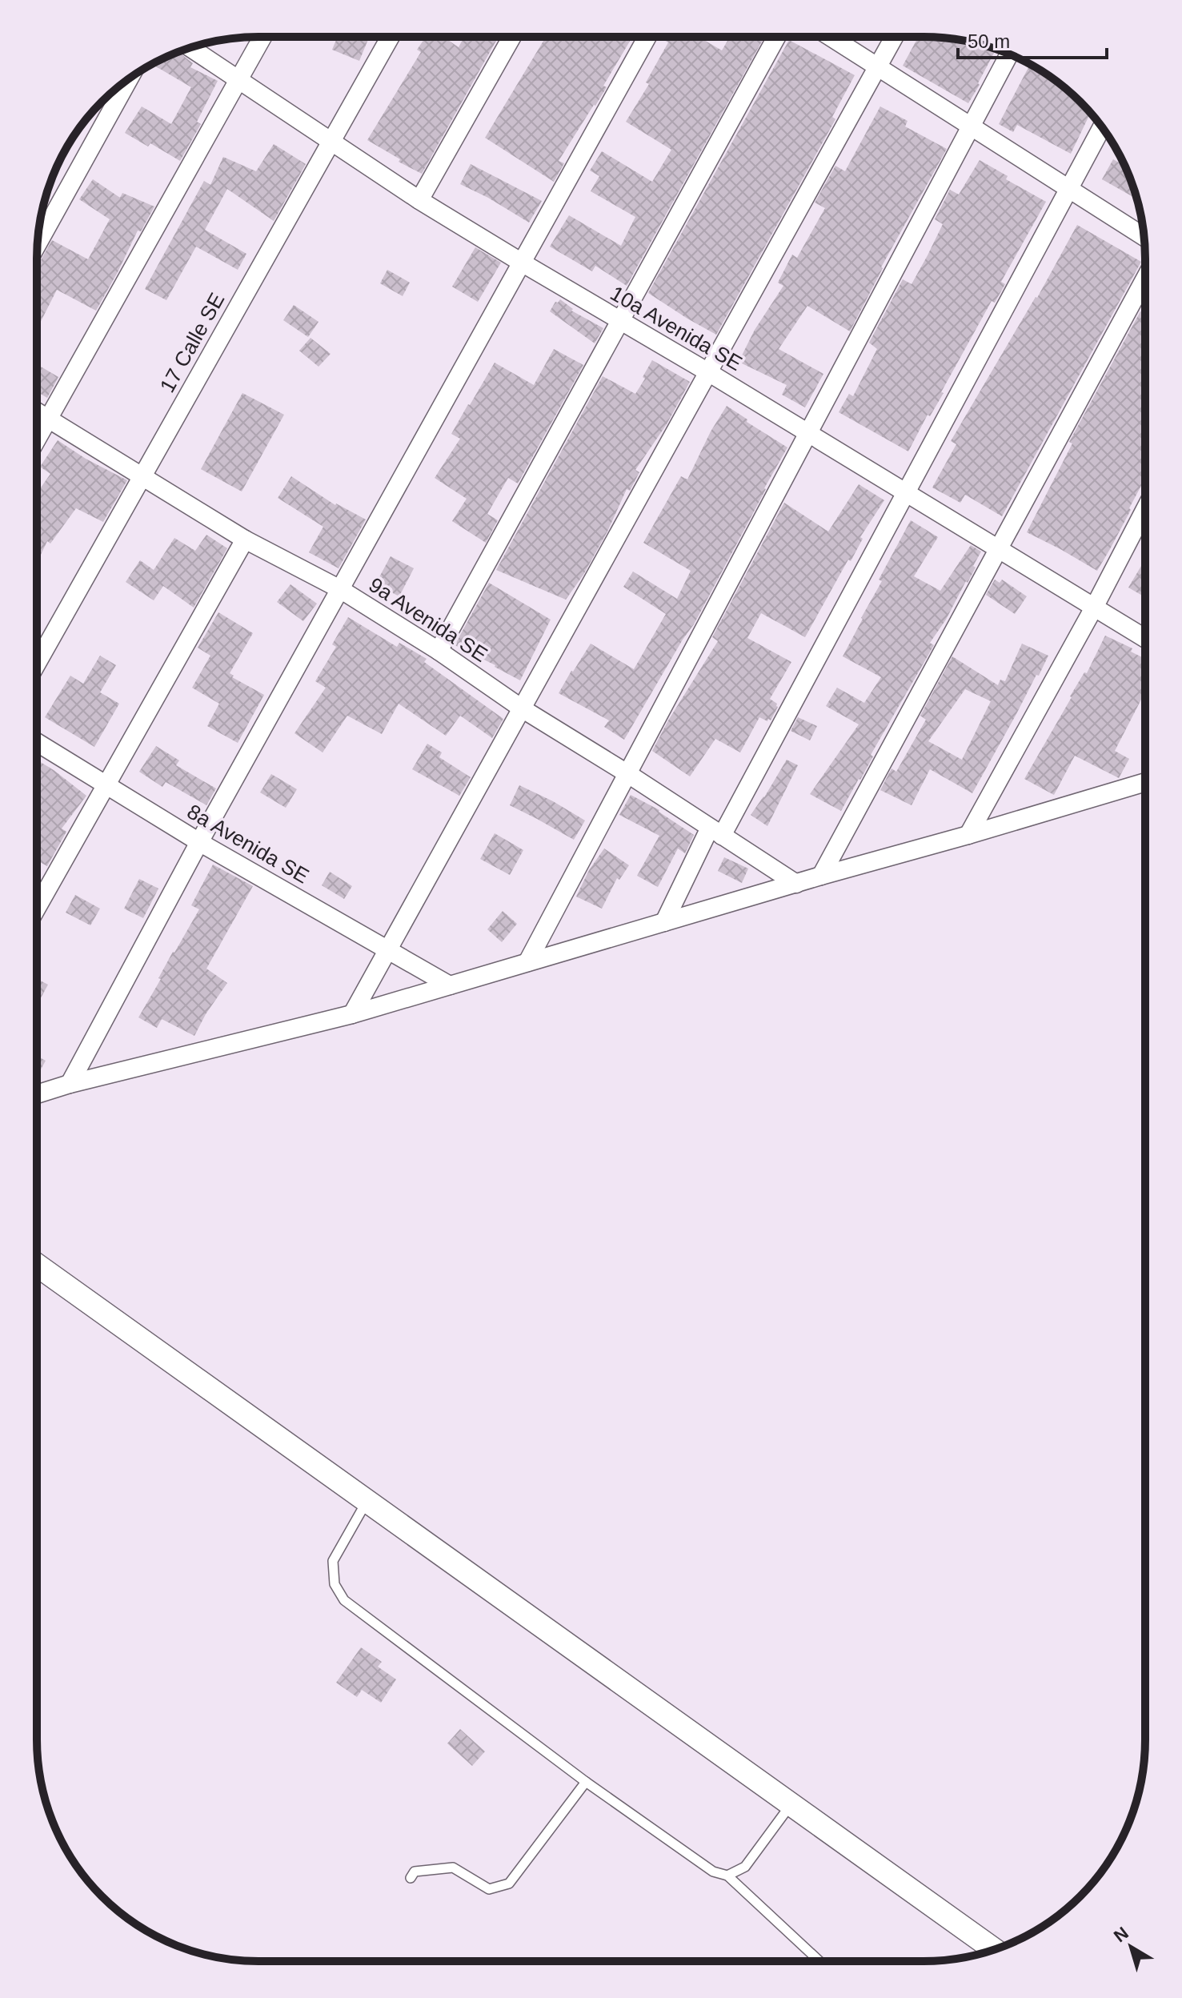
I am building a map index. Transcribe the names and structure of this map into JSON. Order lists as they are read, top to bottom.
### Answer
{
  "streets": {
    "street": [
      "10a Avenida SE",
      "17 Calle SE",
      "9a Avenida SE",
      "8a Avenida SE"
    ]
  },
  "crossings": [
    ["10a Avenida SE", "17 Calle SE"],
    ["17 Calle SE", "9a Avenida SE"]
  ],
  "scale_bar": "50 m",
  "north": "top left"
}
